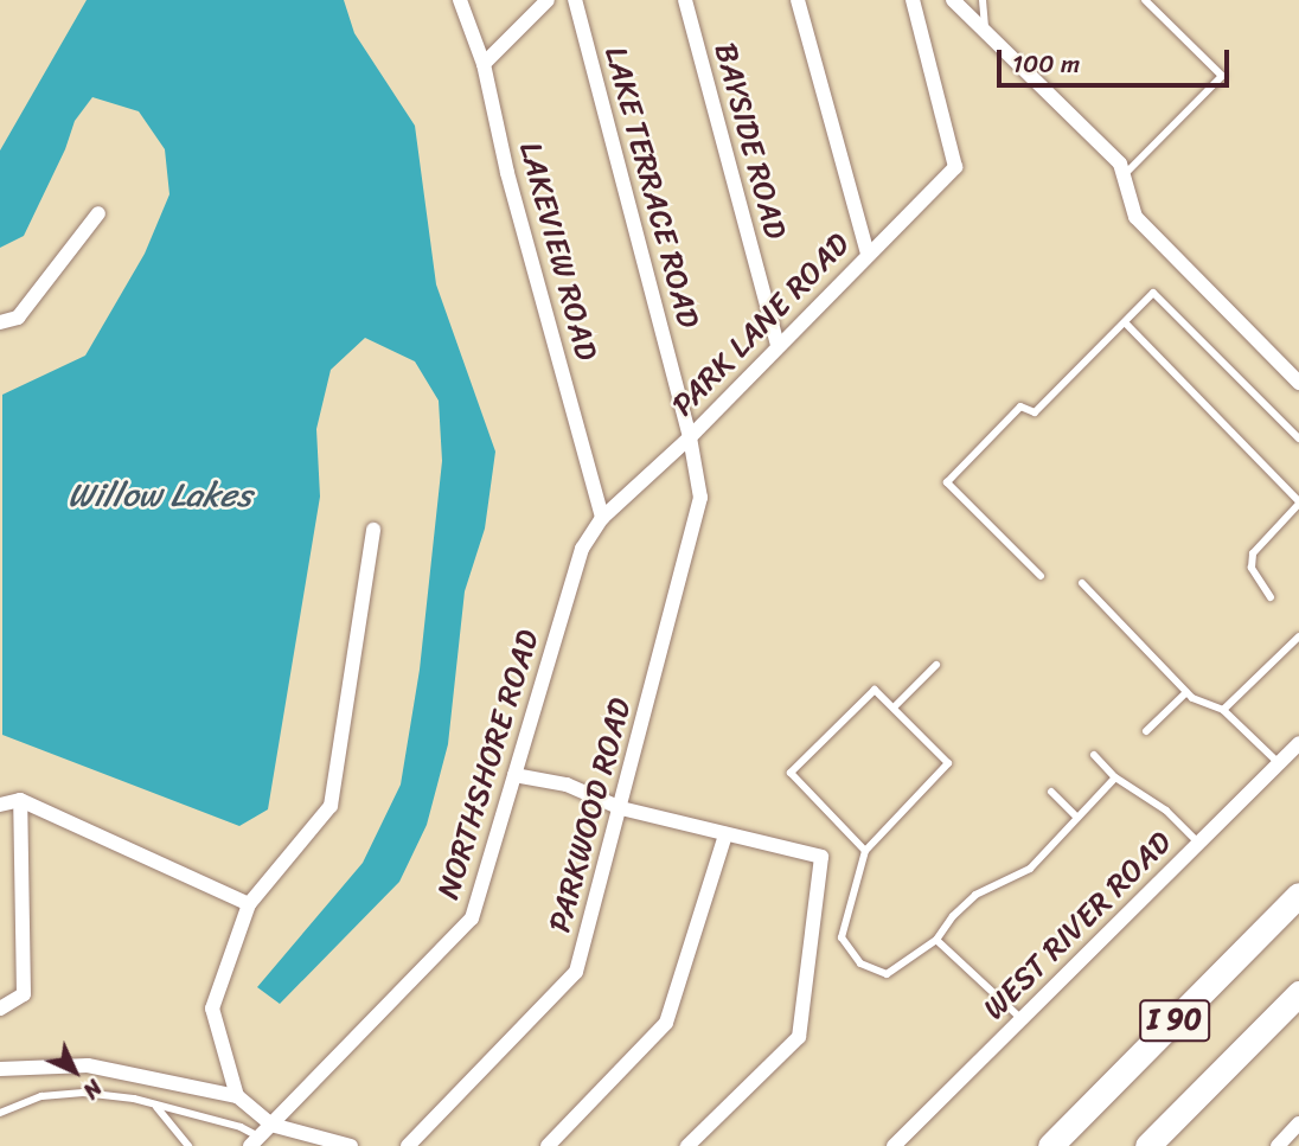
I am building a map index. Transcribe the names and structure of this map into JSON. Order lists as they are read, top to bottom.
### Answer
{
  "streets": {
    "highway": ["I 90"],
    "street": [
      "BAYSIDE ROAD",
      "LAKE TERRACE ROAD",
      "LAKEVIEW ROAD",
      "PARK LANE ROAD",
      "NORTHSHORE ROAD",
      "PARKWOOD ROAD",
      "WEST RIVER ROAD"
    ]
  },
  "crossings": [
    ["BAYSIDE ROAD", "PARK LANE ROAD"],
    ["LAKE TERRACE ROAD", "PARK LANE ROAD"],
    ["LAKE TERRACE ROAD", "PARKWOOD ROAD"],
    ["LAKEVIEW ROAD", "PARK LANE ROAD"],
    ["LAKEVIEW ROAD", "NORTHSHORE ROAD"],
    ["PARK LANE ROAD", "NORTHSHORE ROAD"],
    ["PARK LANE ROAD", "PARKWOOD ROAD"]
  ],
  "water": ["Willow Lakes"],
  "scale_bar": "100 m",
  "north": "bottom right"
}
